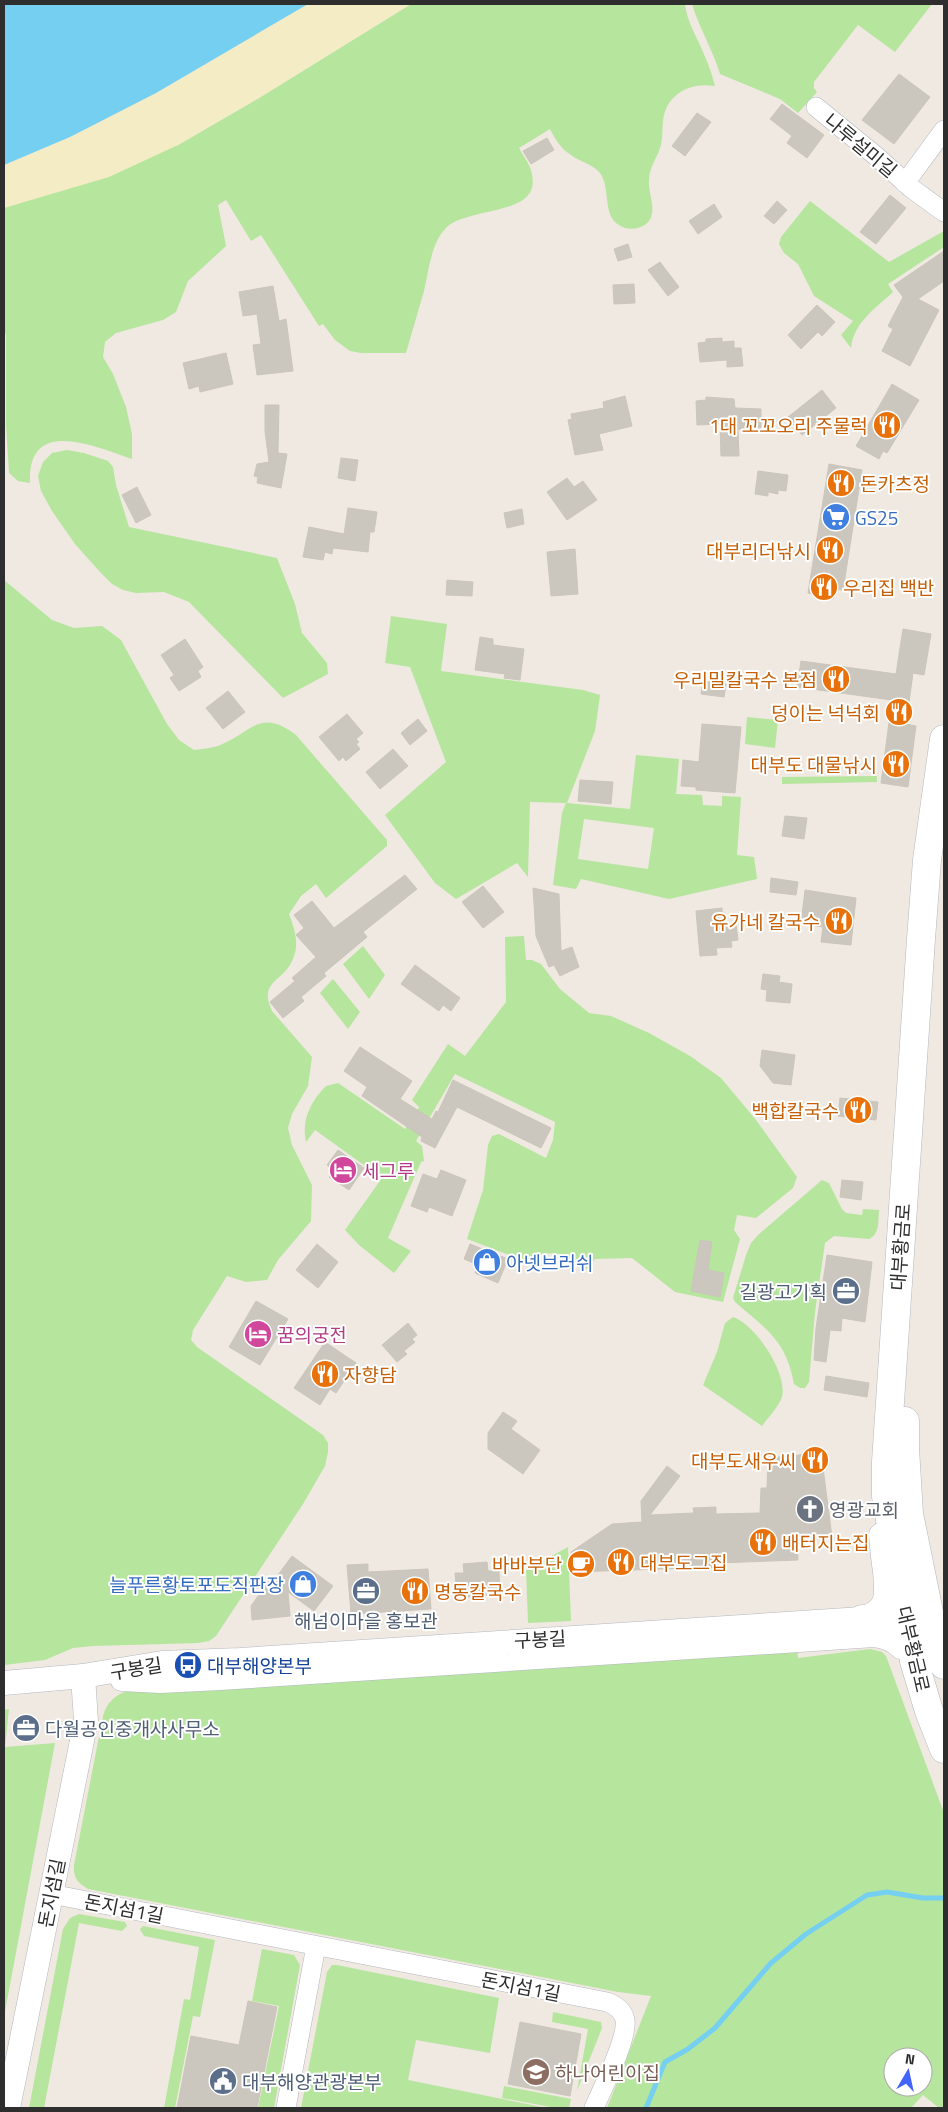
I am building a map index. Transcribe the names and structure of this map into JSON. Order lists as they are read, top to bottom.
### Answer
{
  "streets": {
    "main road": ["대부황금로"],
    "street": [
      "나루설미길",
      "구봉길",
      "돈지섬길",
      "돈지섬1길"
    ]
  },
  "crossings": [
    ["대부황금로", "구봉길"],
    ["구봉길", "돈지섬길"],
    ["돈지섬길", "돈지섬1길"]
  ],
  "places": {
    "restaurant": [
      "1대 꼬꼬오리 주물럭",
      "돈카츠정",
      "대부리더낚시",
      "우리집 백반",
      "우리밀칼국수 본점",
      "덩이는 넉넉회",
      "대부도 대물낚시",
      "유가네 칼국수",
      "백합칼국수",
      "자향담",
      "대부도새우씨",
      "배터지는집",
      "대부도그집",
      "명동칼국수"
    ],
    "supermarket": ["GS25"],
    "hotel": ["세그루", "꿈의궁전"],
    "shop": ["아넷브러쉬", "늘푸른황토포도직판장"],
    "office": ["길광고기획", "해넘이마을 홍보관", "다월공인중개사사무소"],
    "church": ["영광교회"],
    "cafe": ["바바부단"],
    "bus stop": ["대부해양본부"],
    "school or university": ["하나어린이집"],
    "public building": ["대부해양관광본부"]
  },
  "north": "top"
}
